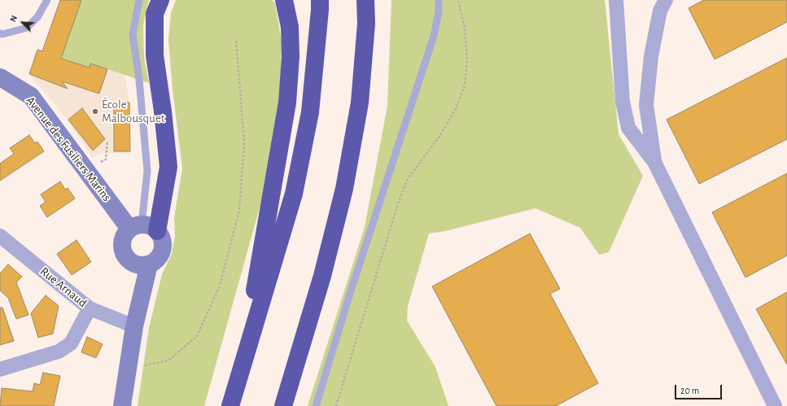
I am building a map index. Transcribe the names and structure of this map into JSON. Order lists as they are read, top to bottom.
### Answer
{
  "streets": {
    "street": ["Avenue des Fusiliers Marins", "Rue Arnaud"]
  },
  "places": ["École Malbousquet"],
  "scale_bar": "20 m",
  "north": "top left"
}
